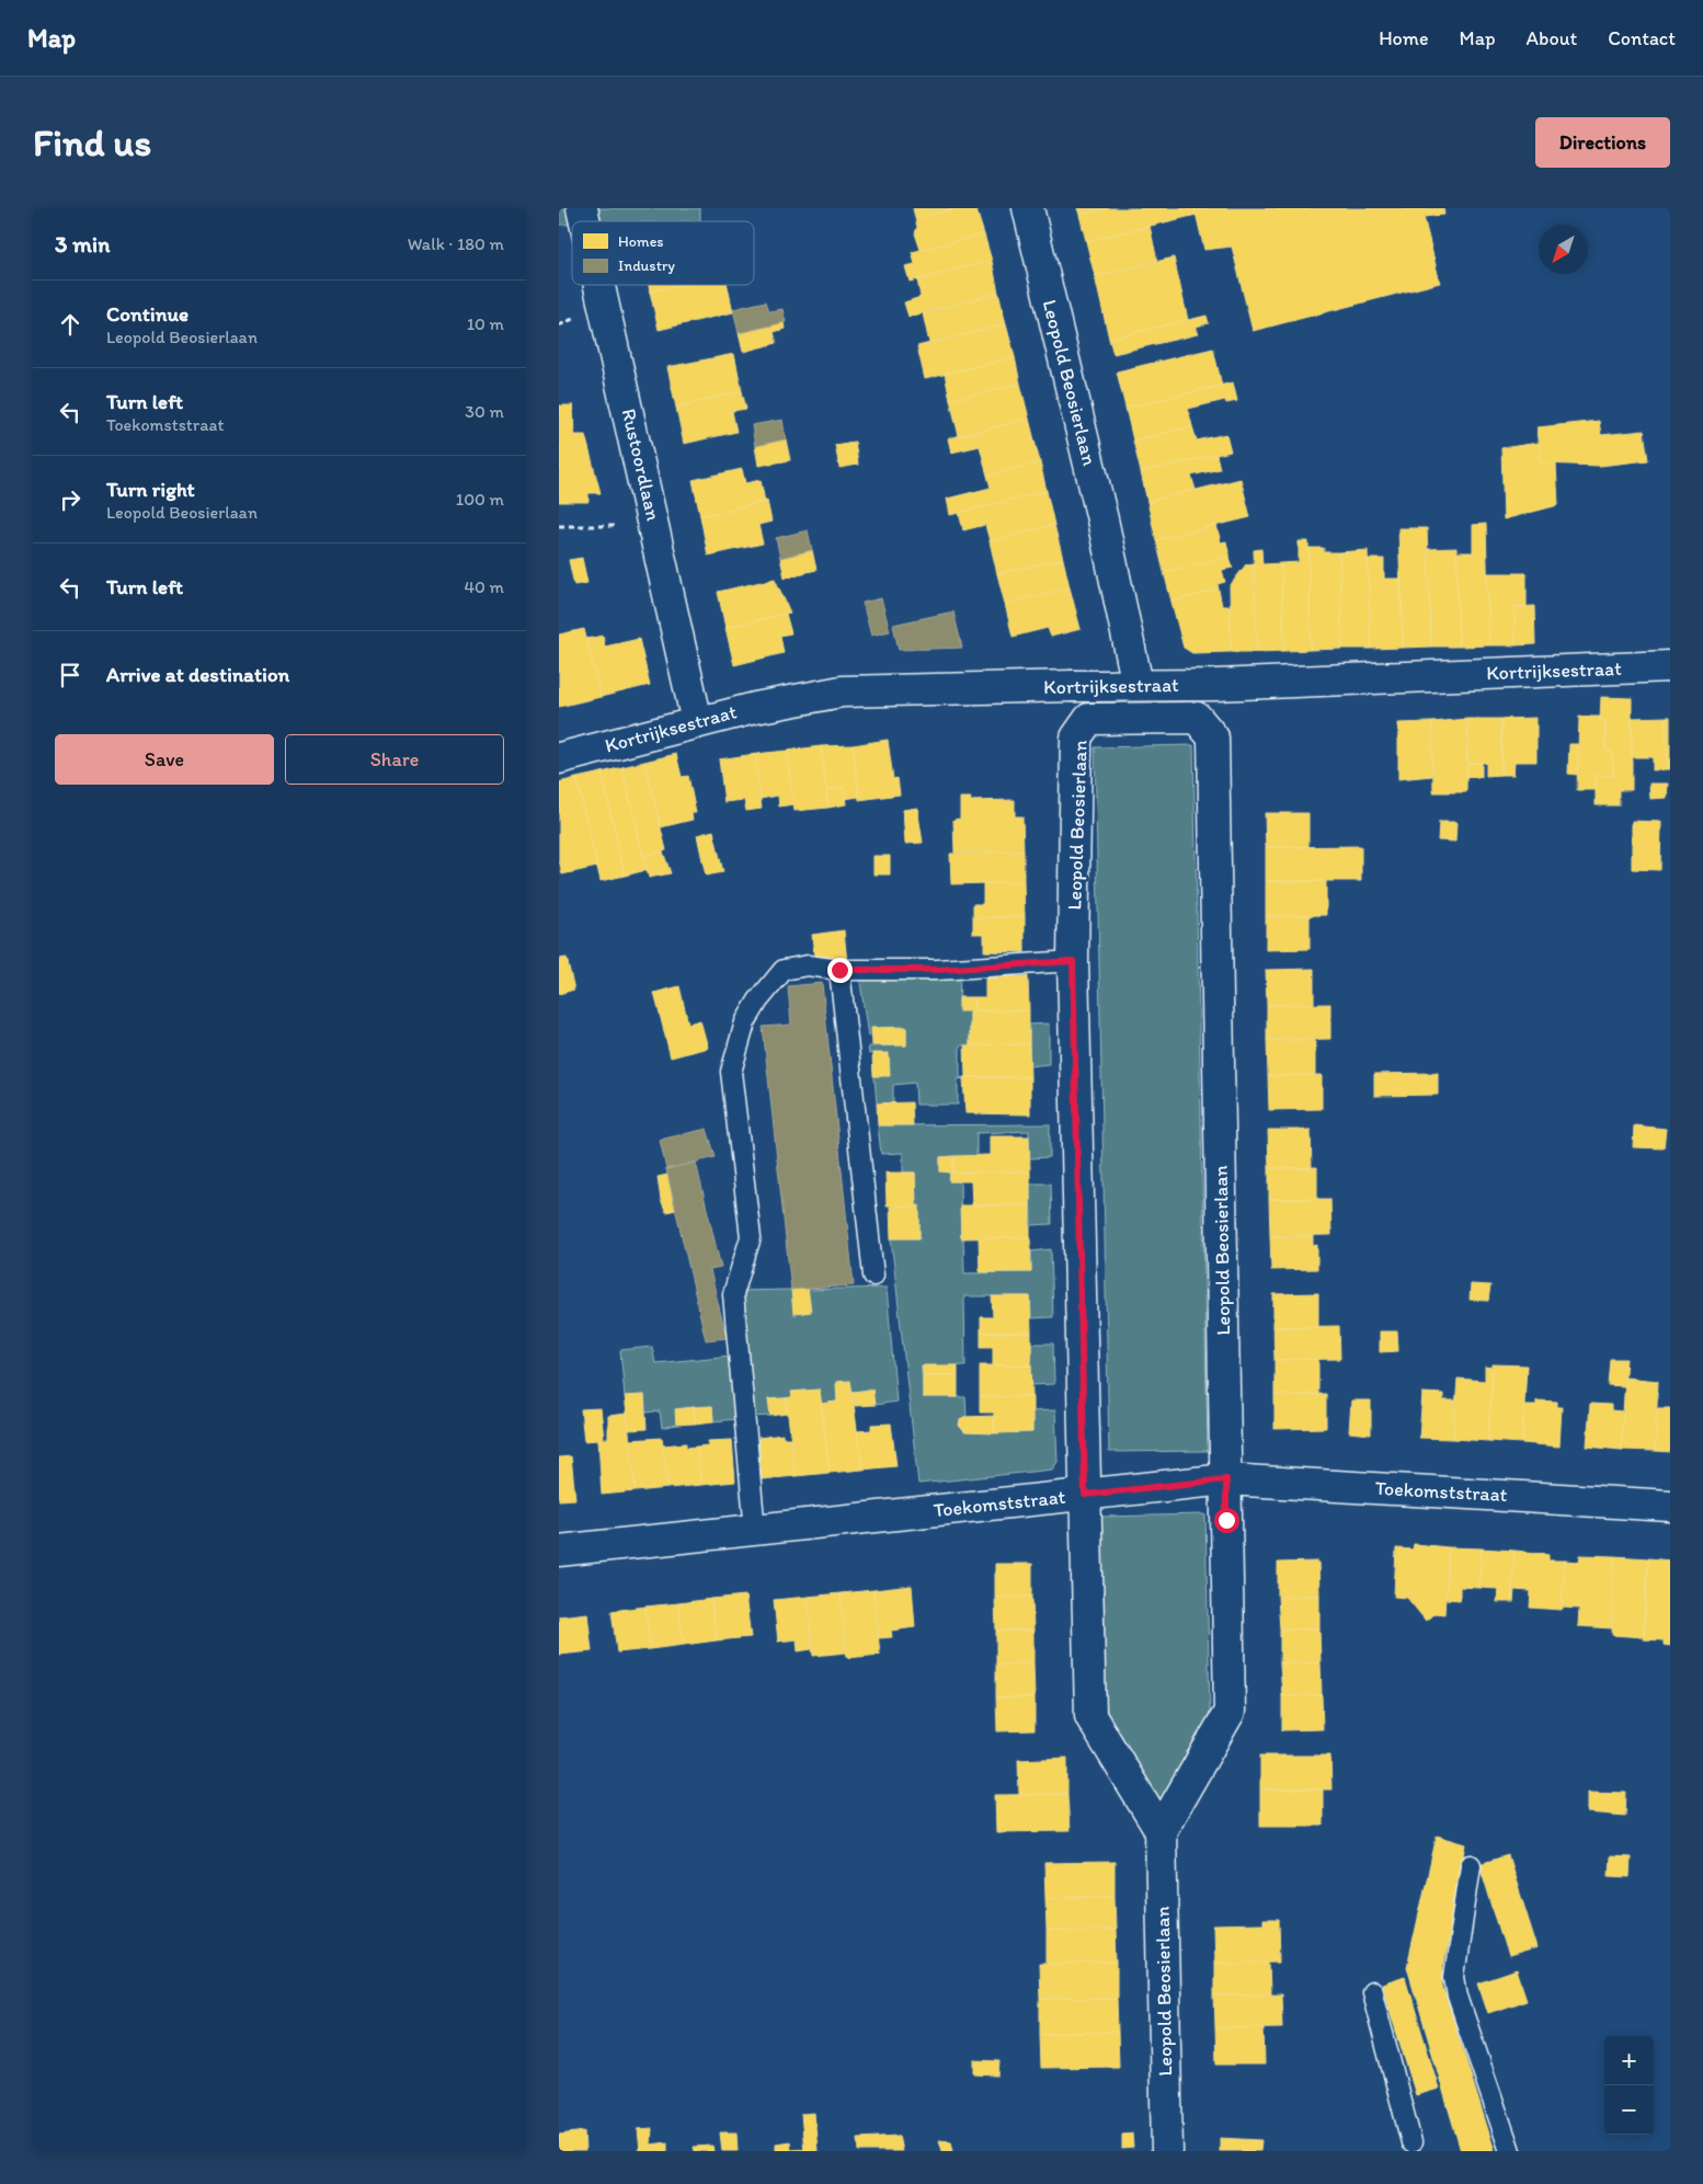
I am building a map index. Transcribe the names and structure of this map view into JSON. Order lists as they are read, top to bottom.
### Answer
{
  "streets": {
    "street": [
      "Leopold Beosierlaan",
      "Rustoordlaan",
      "Kortrijksestraat",
      "Toekomststraat"
    ]
  },
  "crossings": [
    ["Leopold Beosierlaan", "Kortrijksestraat"],
    ["Leopold Beosierlaan", "Toekomststraat"],
    ["Rustoordlaan", "Kortrijksestraat"]
  ],
  "legend": ["Homes", "Industry"],
  "north": "bottom left",
  "page": {
    "header": "Map",
    "nav": [
      "Home",
      "Map",
      "About",
      "Contact"
    ],
    "buttons": [
      "Directions",
      ["Save", "Share"]
    ],
    "title": "Find us",
    "heading": ["3 min", "Walk · 180 m"],
    "list": [
      ["Continue", "Leopold Beosierlaan", "10 m"],
      ["Turn left", "Toekomststraat", "30 m"],
      ["Turn right", "Leopold Beosierlaan", "100 m"],
      ["Turn left", "40 m"],
      "Arrive at destination"
    ],
    "map_buttons": ["+", "−"]
  }
}
